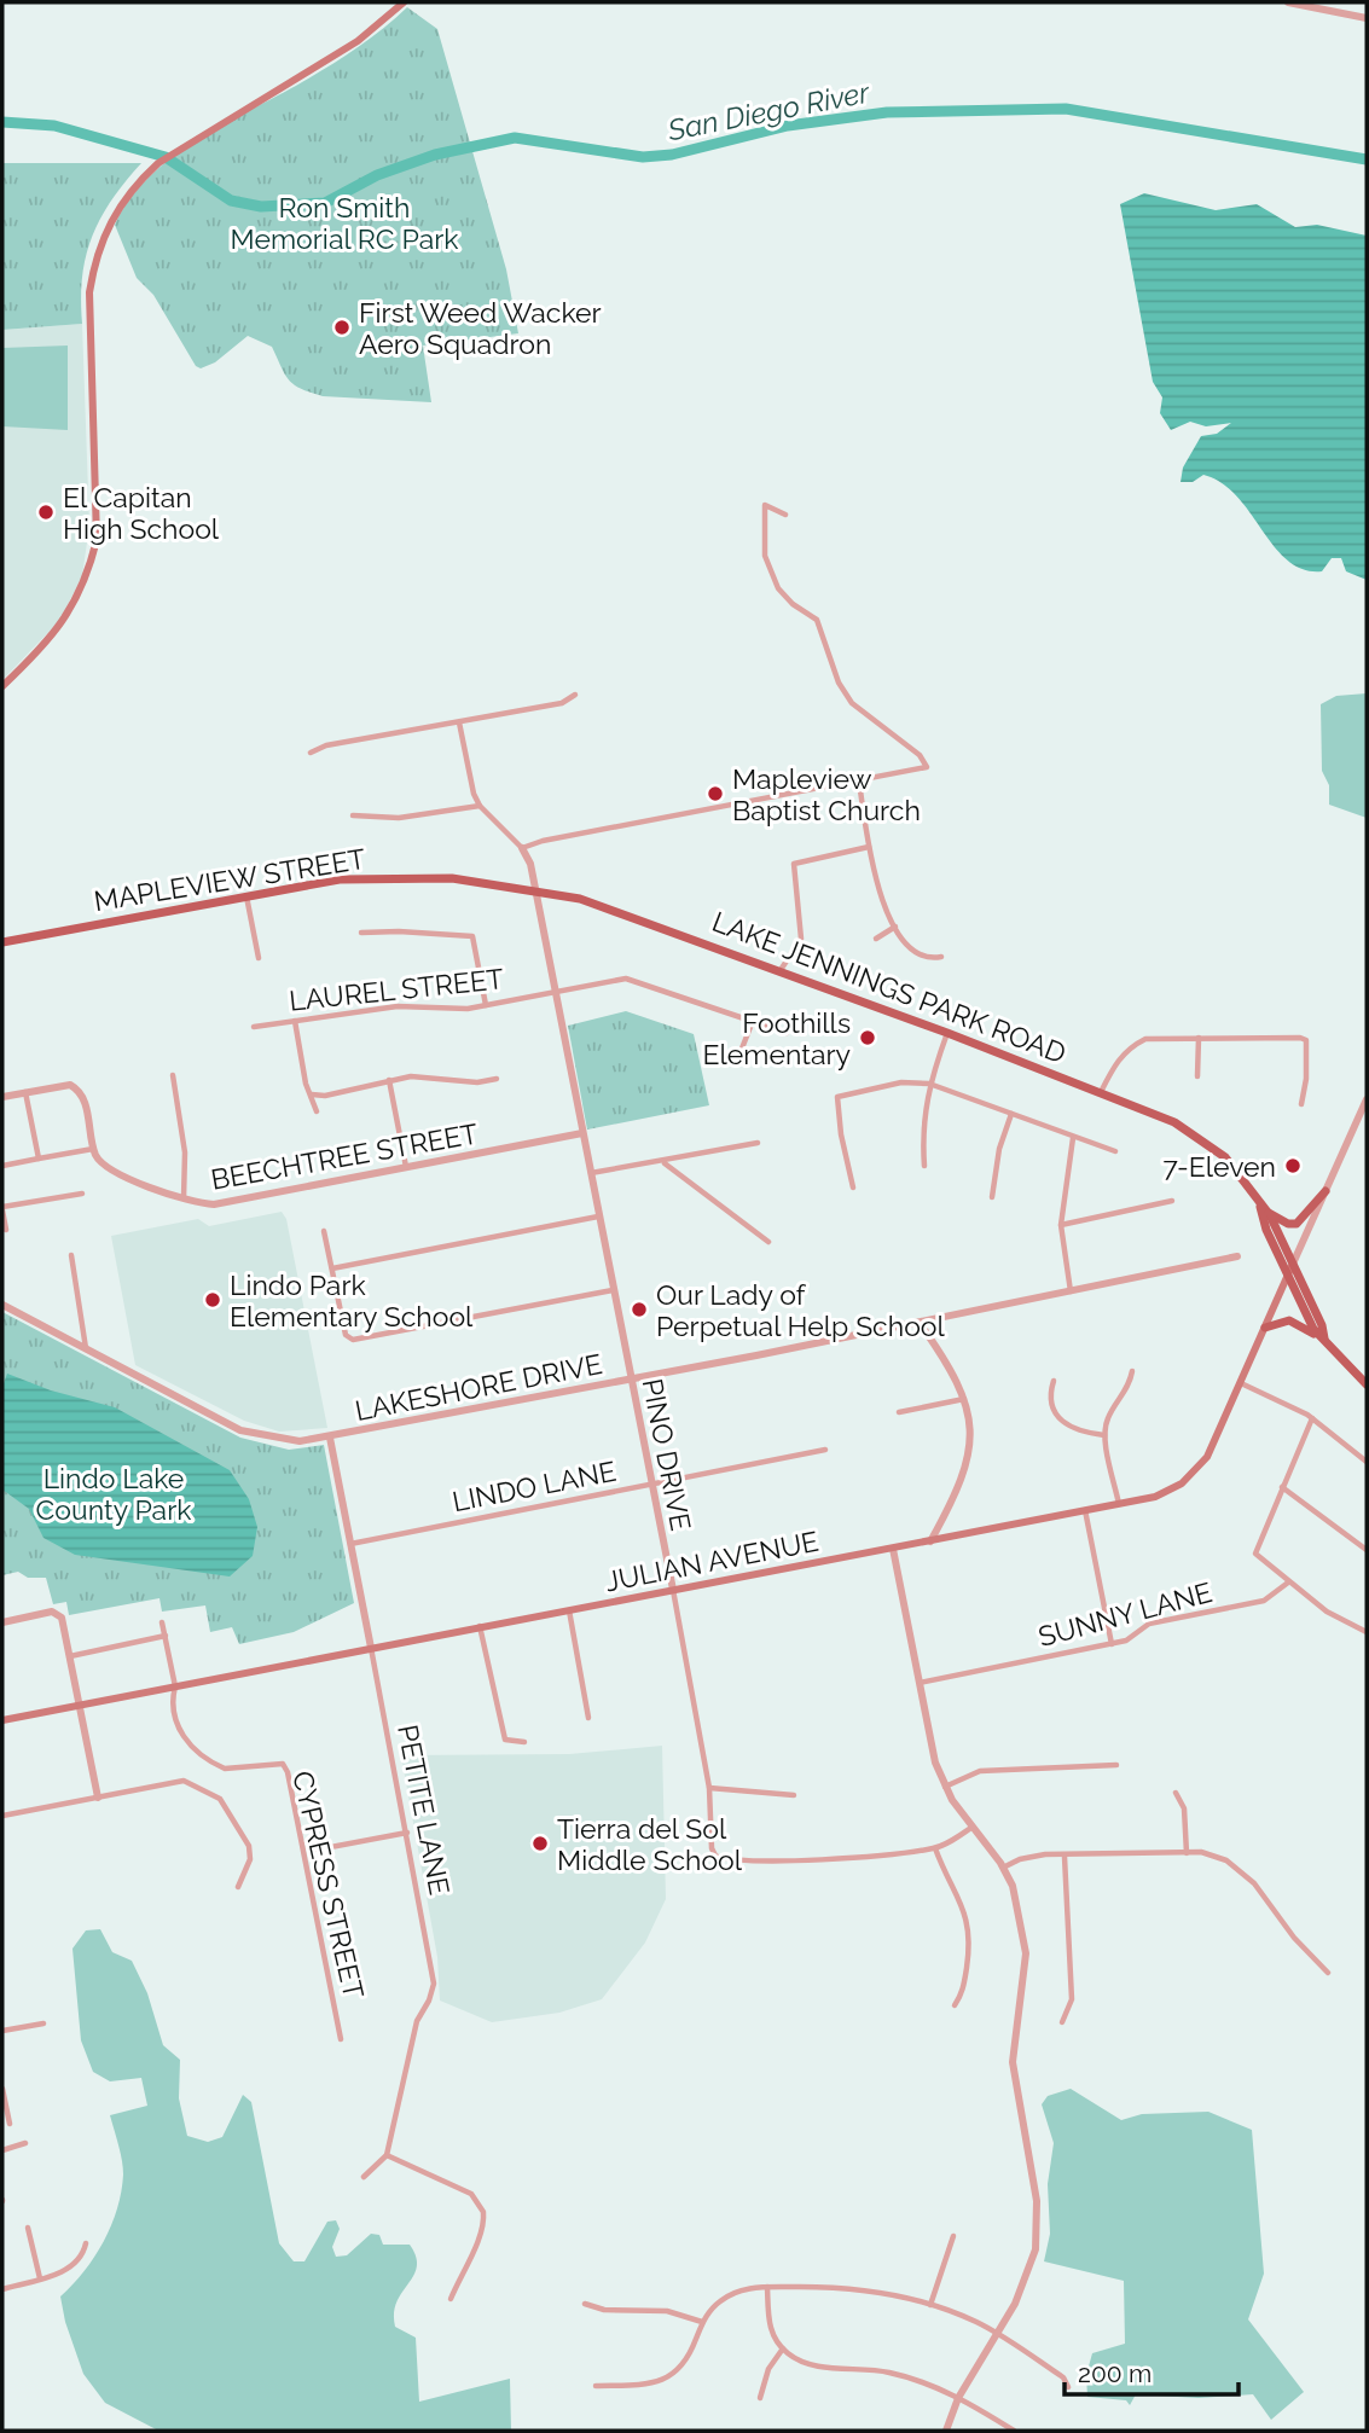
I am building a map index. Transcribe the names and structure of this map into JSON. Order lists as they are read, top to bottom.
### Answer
{
  "streets": {
    "main road": ["MAPLEVIEW STREET", "LAKE JENNINGS PARK ROAD", "JULIAN AVENUE"],
    "street": [
      "LAUREL STREET",
      "BEECHTREE STREET",
      "LAKESHORE DRIVE",
      "PINO DRIVE",
      "LINDO LANE",
      "SUNNY LANE",
      "PETITE LANE",
      "CYPRESS STREET"
    ]
  },
  "crossings": [
    ["MAPLEVIEW STREET", "LAKE JENNINGS PARK ROAD"],
    ["LAKE JENNINGS PARK ROAD", "PINO DRIVE"],
    ["LAKE JENNINGS PARK ROAD", "JULIAN AVENUE"],
    ["LAUREL STREET", "PINO DRIVE"],
    ["BEECHTREE STREET", "PINO DRIVE"],
    ["LAKESHORE DRIVE", "PINO DRIVE"],
    ["LAKESHORE DRIVE", "PETITE LANE"],
    ["PINO DRIVE", "LINDO LANE"],
    ["PINO DRIVE", "JULIAN AVENUE"],
    ["LINDO LANE", "PETITE LANE"],
    ["JULIAN AVENUE", "PETITE LANE"],
    ["JULIAN AVENUE", "CYPRESS STREET"]
  ],
  "water": ["San Diego River"],
  "parks": ["Ron Smith Memorial RC Park", "Lindo Lake County Park"],
  "places": [
    "First Weed Wacker Aero Squadron",
    "El Capitan High School",
    "Mapleview Baptist Church",
    "Foothills Elementary",
    "7-Eleven",
    "Lindo Park Elementary School",
    "Our Lady of Perpetual Help School",
    "Tierra del Sol Middle School"
  ],
  "scale_bar": "200 m"
}
